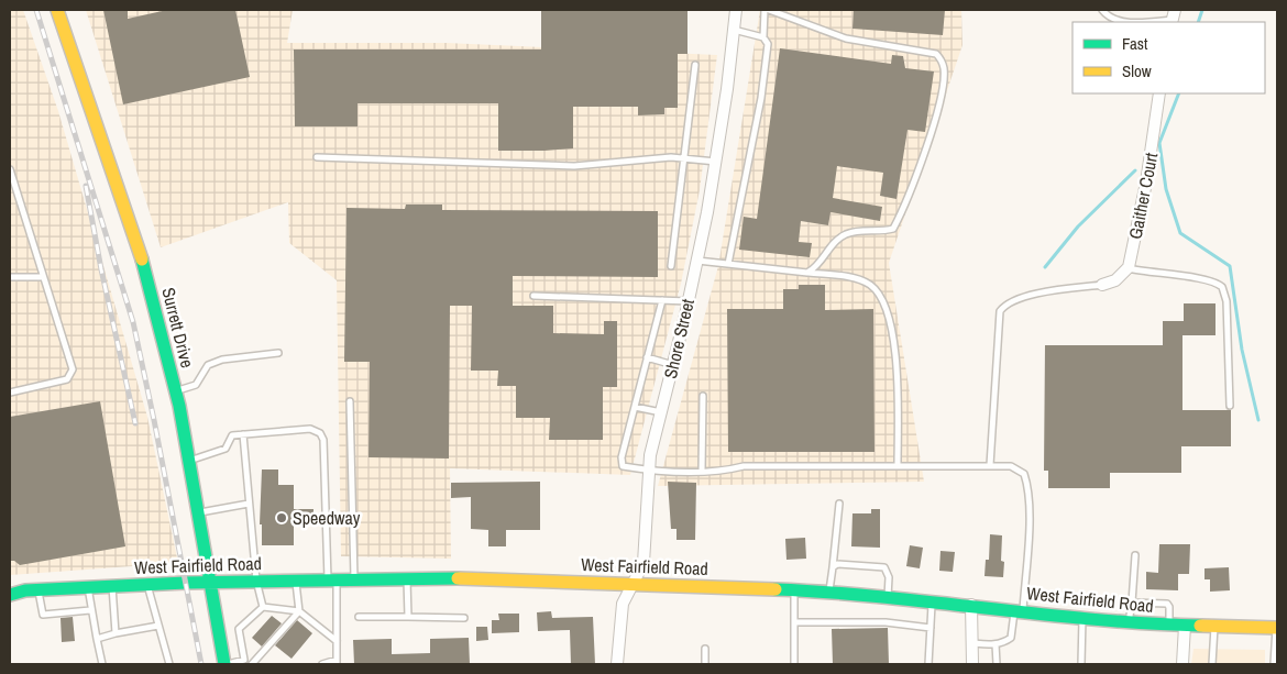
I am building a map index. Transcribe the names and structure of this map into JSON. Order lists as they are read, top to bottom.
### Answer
{
  "streets": {
    "main road": ["Surrett Drive", "West Fairfield Road"],
    "street": ["Gaither Court", "Shore Street"]
  },
  "crossings": [
    ["Surrett Drive", "West Fairfield Road"],
    ["Shore Street", "West Fairfield Road"]
  ],
  "places": ["Speedway"],
  "legend": ["Fast", "Slow"]
}
